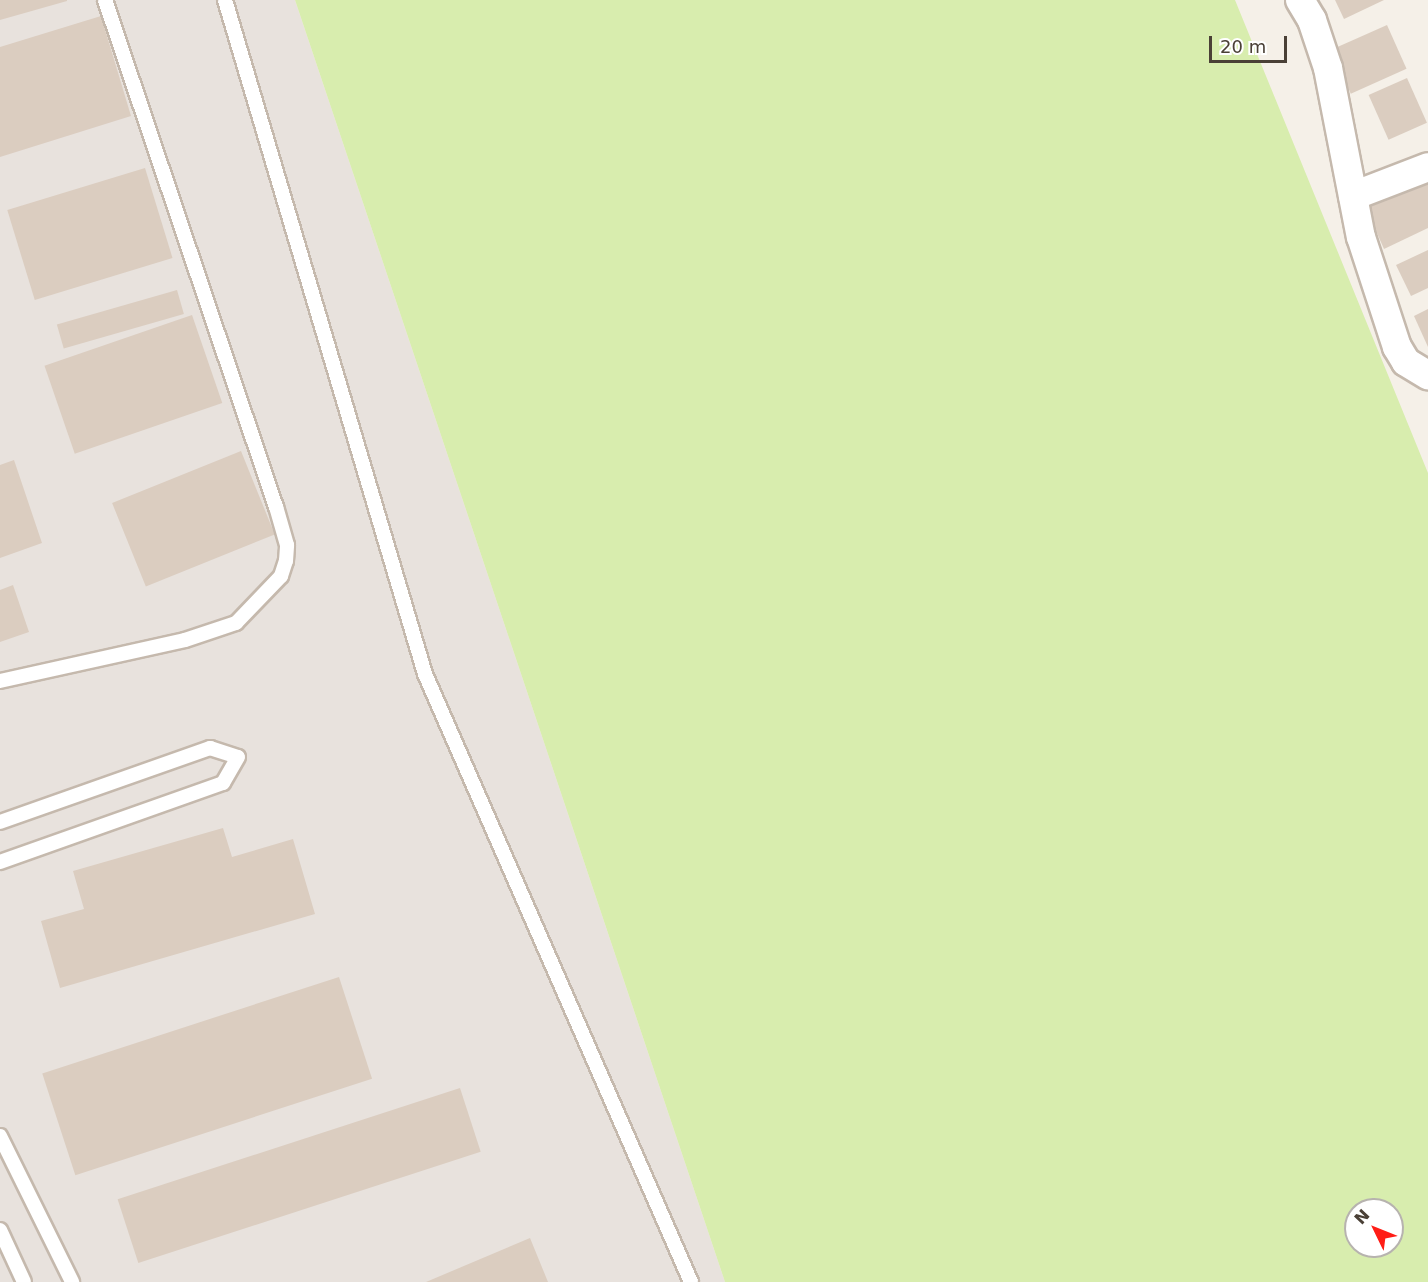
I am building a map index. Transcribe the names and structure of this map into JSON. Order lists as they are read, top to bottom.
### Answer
{
  "scale_bar": "20 m",
  "north": "top left"
}
